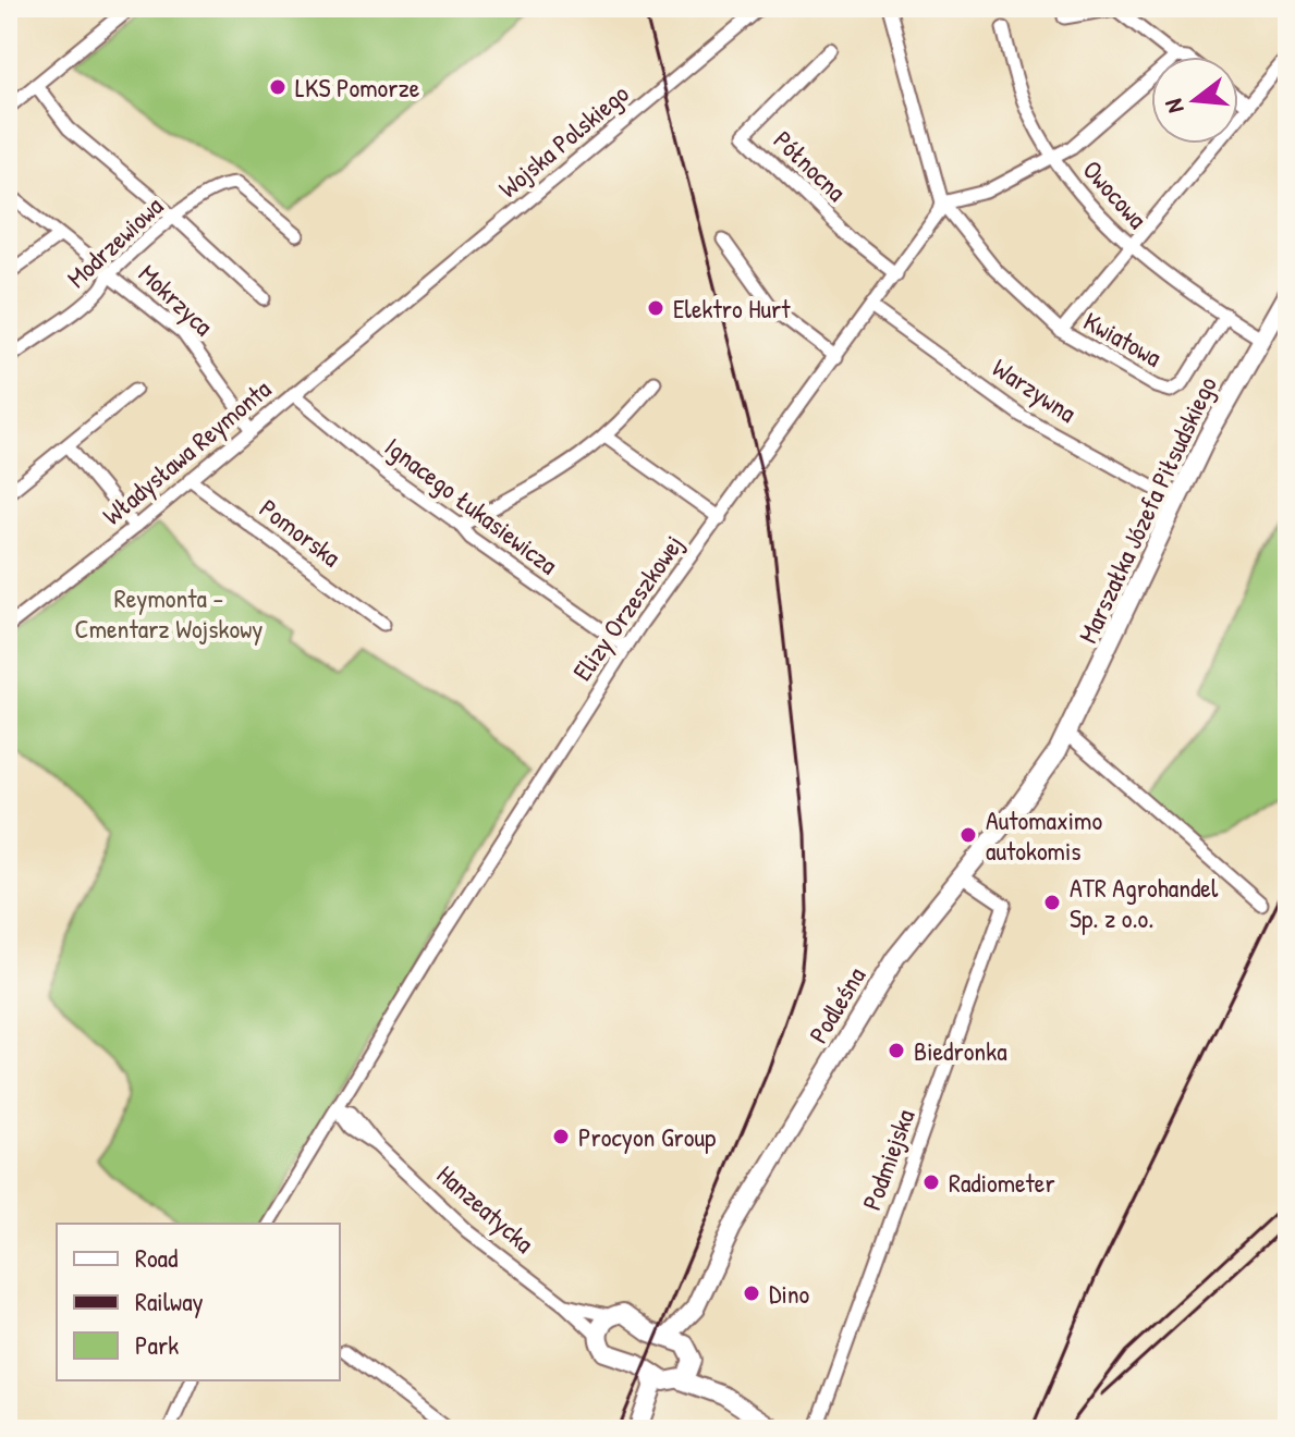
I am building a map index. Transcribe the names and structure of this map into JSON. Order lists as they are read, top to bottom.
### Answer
{
  "streets": {
    "street": [
      "Wojska Polskiego",
      "Północna",
      "Owocowa",
      "Modrzewiowa",
      "Mokrzyca",
      "Kwiatowa",
      "Warzywna",
      "Władysława Reymonta",
      "Ignacego Łukasiewicza",
      "Marszałka Józefa Piłsudskiego",
      "Pomorska",
      "Elizy Orzeszkowej",
      "Podleśna",
      "Podmiejska",
      "Hanzeatycka"
    ]
  },
  "crossings": [
    ["Wojska Polskiego", "Władysława Reymonta"],
    ["Północna", "Elizy Orzeszkowej"],
    ["Owocowa", "Kwiatowa"],
    ["Owocowa", "Marszałka Józefa Piłsudskiego"],
    ["Modrzewiowa", "Mokrzyca"],
    ["Mokrzyca", "Władysława Reymonta"],
    ["Kwiatowa", "Elizy Orzeszkowej"],
    ["Warzywna", "Marszałka Józefa Piłsudskiego"],
    ["Warzywna", "Elizy Orzeszkowej"],
    ["Władysława Reymonta", "Ignacego Łukasiewicza"],
    ["Władysława Reymonta", "Pomorska"],
    ["Ignacego Łukasiewicza", "Elizy Orzeszkowej"],
    ["Marszałka Józefa Piłsudskiego", "Podleśna"],
    ["Elizy Orzeszkowej", "Hanzeatycka"],
    ["Podleśna", "Podmiejska"]
  ],
  "parks": ["Reymonta - Cmentarz Wojskowy"],
  "places": [
    "LKS Pomorze",
    "Elektro Hurt",
    "Automaximo autokomis",
    "ATR Agrohandel Sp. z o.o.",
    "Biedronka",
    "Procyon Group",
    "Radiometer",
    "Dino"
  ],
  "legend": ["Road", "Railway", "Park"],
  "north": "left"
}
